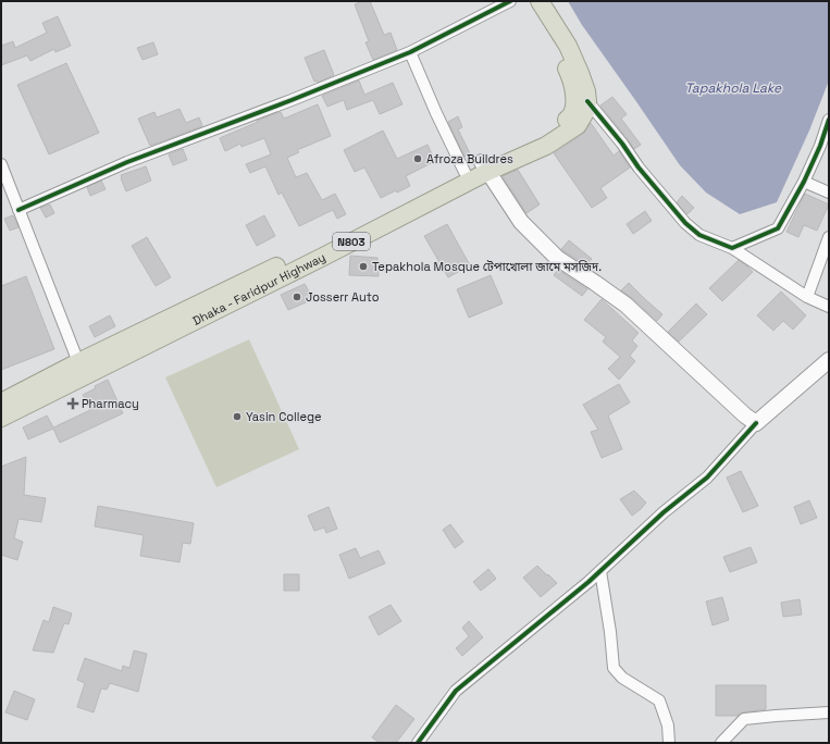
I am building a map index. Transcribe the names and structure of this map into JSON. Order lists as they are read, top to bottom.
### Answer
{
  "streets": {
    "highway": ["N803", "Dhaka - Faridpur Highway"]
  },
  "water": ["Tapakhola Lake"],
  "places": {
    "other": [
      "Afroza Buildres",
      "Tepakhola Mosque টেপাখোলা জামে মসজিদ.",
      "Josserr Auto",
      "Yasin College"
    ],
    "health": ["Pharmacy"]
  }
}
